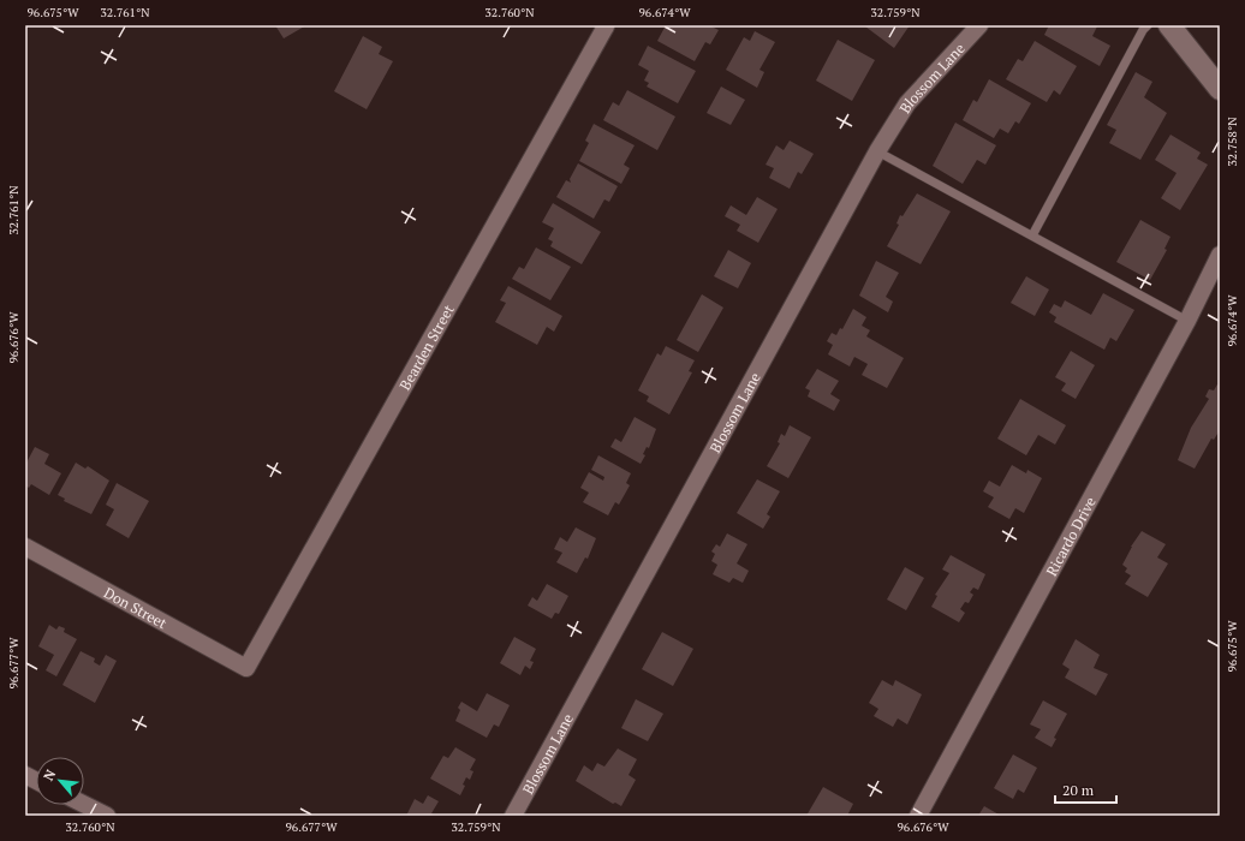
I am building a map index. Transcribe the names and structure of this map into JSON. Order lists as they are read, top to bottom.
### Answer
{
  "streets": {
    "street": [
      "Blossom Lane",
      "Bearden Street",
      "Ricardo Drive",
      "Don Street"
    ]
  },
  "crossings": [
    ["Bearden Street", "Don Street"]
  ],
  "scale_bar": "20 m",
  "north": "top left",
  "coordinates": [
    "96.675°W",
    "32.761°N",
    "32.760°N",
    "96.674°W",
    "32.759°N",
    "32.758°N",
    "96.676°W",
    "96.677°W"
  ]
}
